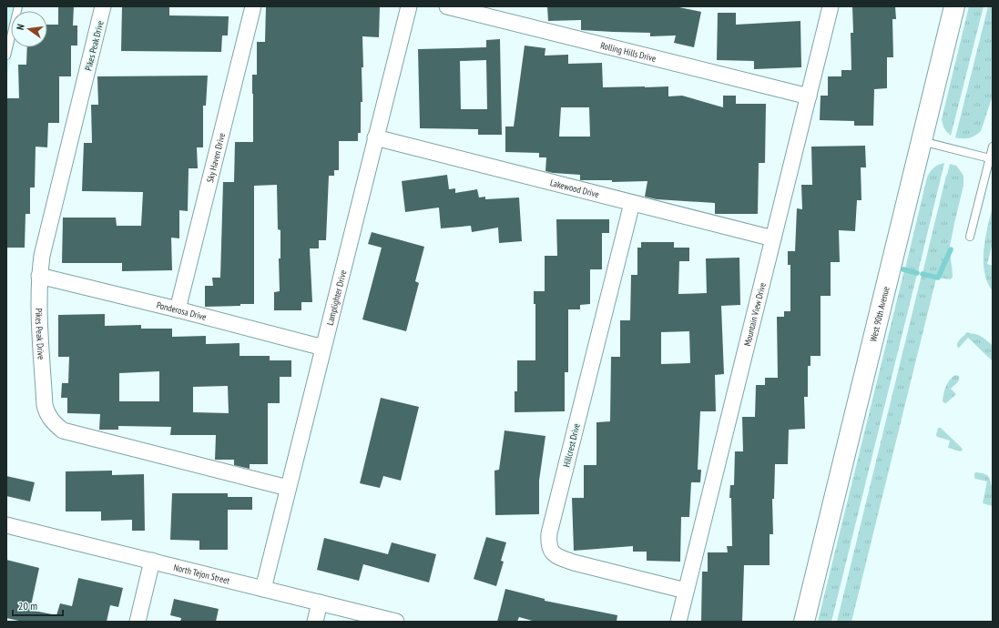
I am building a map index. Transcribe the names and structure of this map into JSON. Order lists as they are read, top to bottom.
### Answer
{
  "streets": {
    "street": [
      "Pikes Peak Drive",
      "Rolling Hills Drive",
      "Sky Haven Drive",
      "Lakewood Drive",
      "Lamplighter Drive",
      "Ponderosa Drive",
      "Mountain View Drive",
      "West 90th Avenue",
      "Hillcrest Drive",
      "North Tejon Street"
    ]
  },
  "crossings": [
    ["Pikes Peak Drive", "Lamplighter Drive"],
    ["Pikes Peak Drive", "Ponderosa Drive"],
    ["Rolling Hills Drive", "Mountain View Drive"],
    ["Sky Haven Drive", "Ponderosa Drive"],
    ["Lakewood Drive", "Lamplighter Drive"],
    ["Lakewood Drive", "Mountain View Drive"],
    ["Lakewood Drive", "Hillcrest Drive"],
    ["Lamplighter Drive", "Ponderosa Drive"],
    ["Lamplighter Drive", "North Tejon Street"],
    ["Mountain View Drive", "Hillcrest Drive"]
  ],
  "scale_bar": "20 m",
  "north": "left"
}
